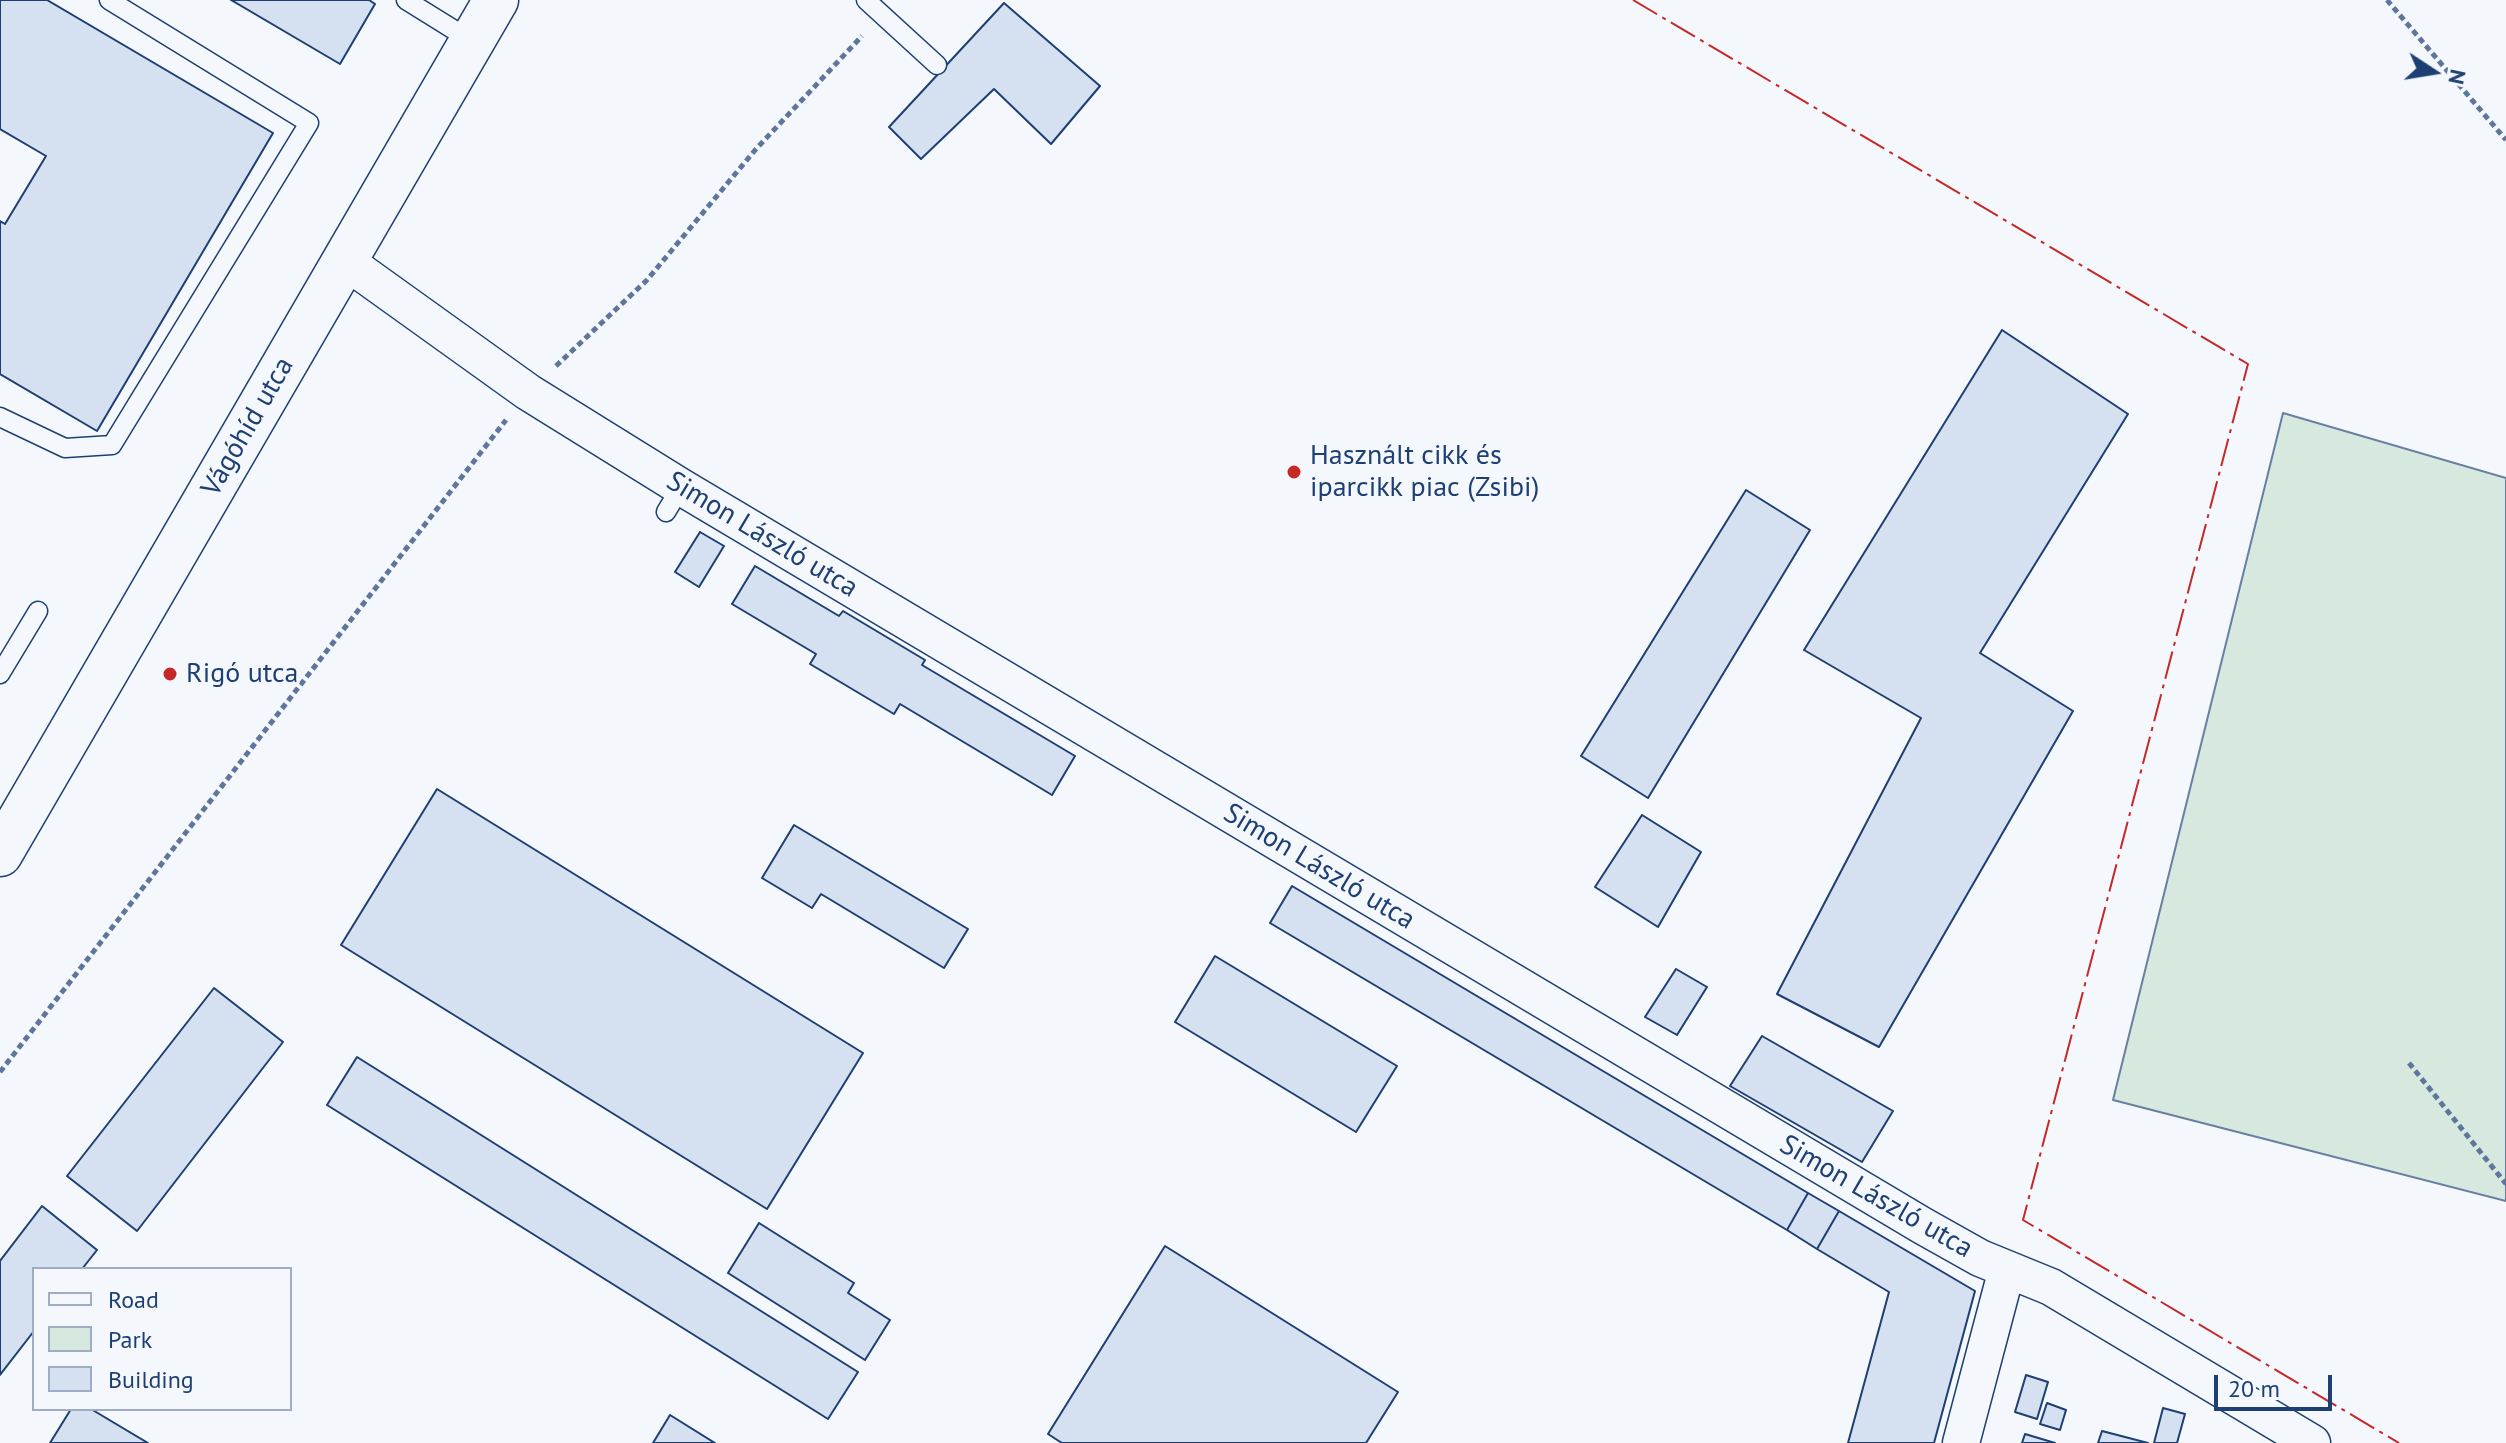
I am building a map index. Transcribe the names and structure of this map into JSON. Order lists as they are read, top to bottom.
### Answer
{
  "streets": {
    "main road": ["Vágóhíd utca"],
    "street": ["Simon László utca"]
  },
  "crossings": [
    ["Vágóhíd utca", "Simon László utca"]
  ],
  "places": ["Használt cikk és iparcikk piac (Zsibi)", "Rigó utca"],
  "legend": ["Road", "Park", "Building"],
  "scale_bar": "20 m",
  "north": "right"
}
